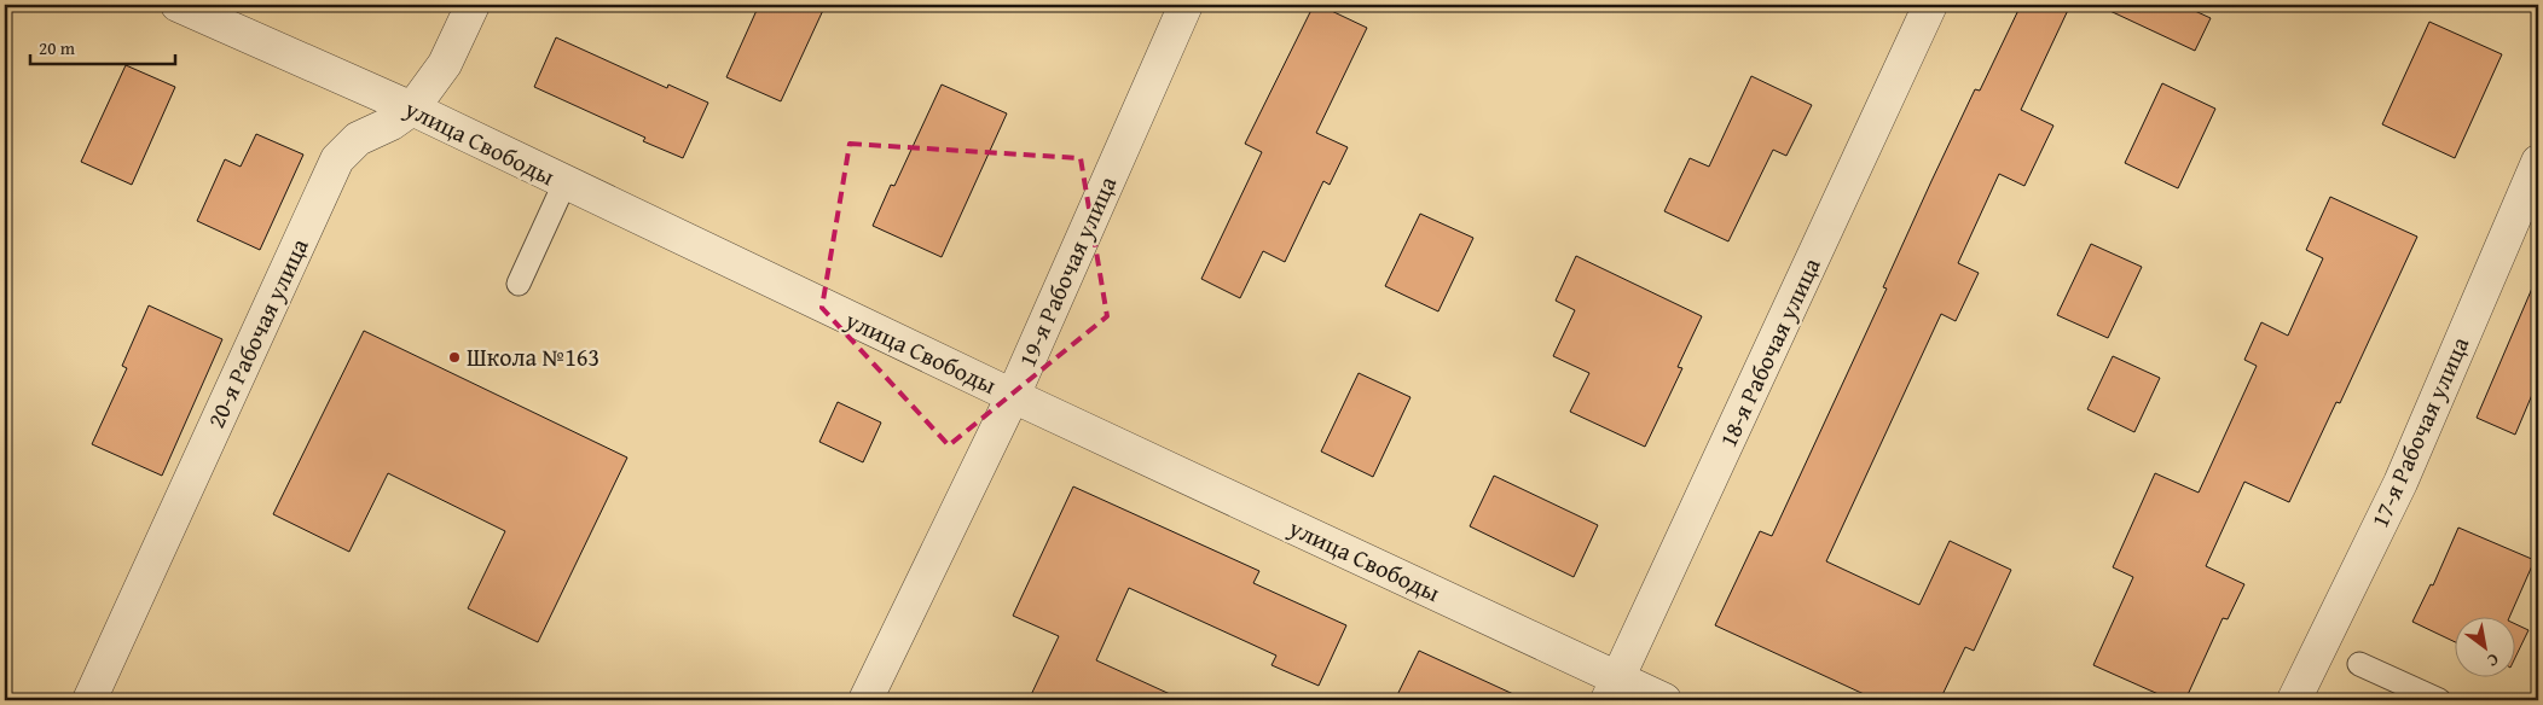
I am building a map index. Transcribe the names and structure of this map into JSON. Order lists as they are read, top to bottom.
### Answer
{
  "streets": {
    "street": [
      "улица Свободы",
      "19-я Рабочая улица",
      "20-я Рабочая улица",
      "18-я Рабочая улица",
      "17-я Рабочая улица"
    ]
  },
  "crossings": [
    ["улица Свободы", "19-я Рабочая улица"],
    ["улица Свободы", "20-я Рабочая улица"],
    ["улица Свободы", "18-я Рабочая улица"]
  ],
  "places": ["Школа №163"],
  "scale_bar": "20 m",
  "north": "bottom right"
}
